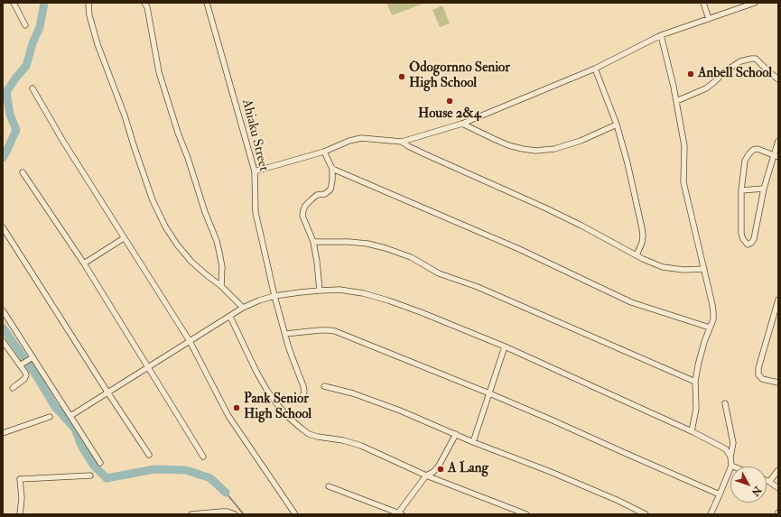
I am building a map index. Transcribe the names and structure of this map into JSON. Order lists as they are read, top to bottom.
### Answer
{
  "streets": {
    "street": ["Ahiaku Street"]
  },
  "places": [
    "Anbell School",
    "Odogornno Senior High School",
    "House 2&4",
    "Pank Senior High School",
    "A Lang"
  ],
  "north": "bottom right"
}
